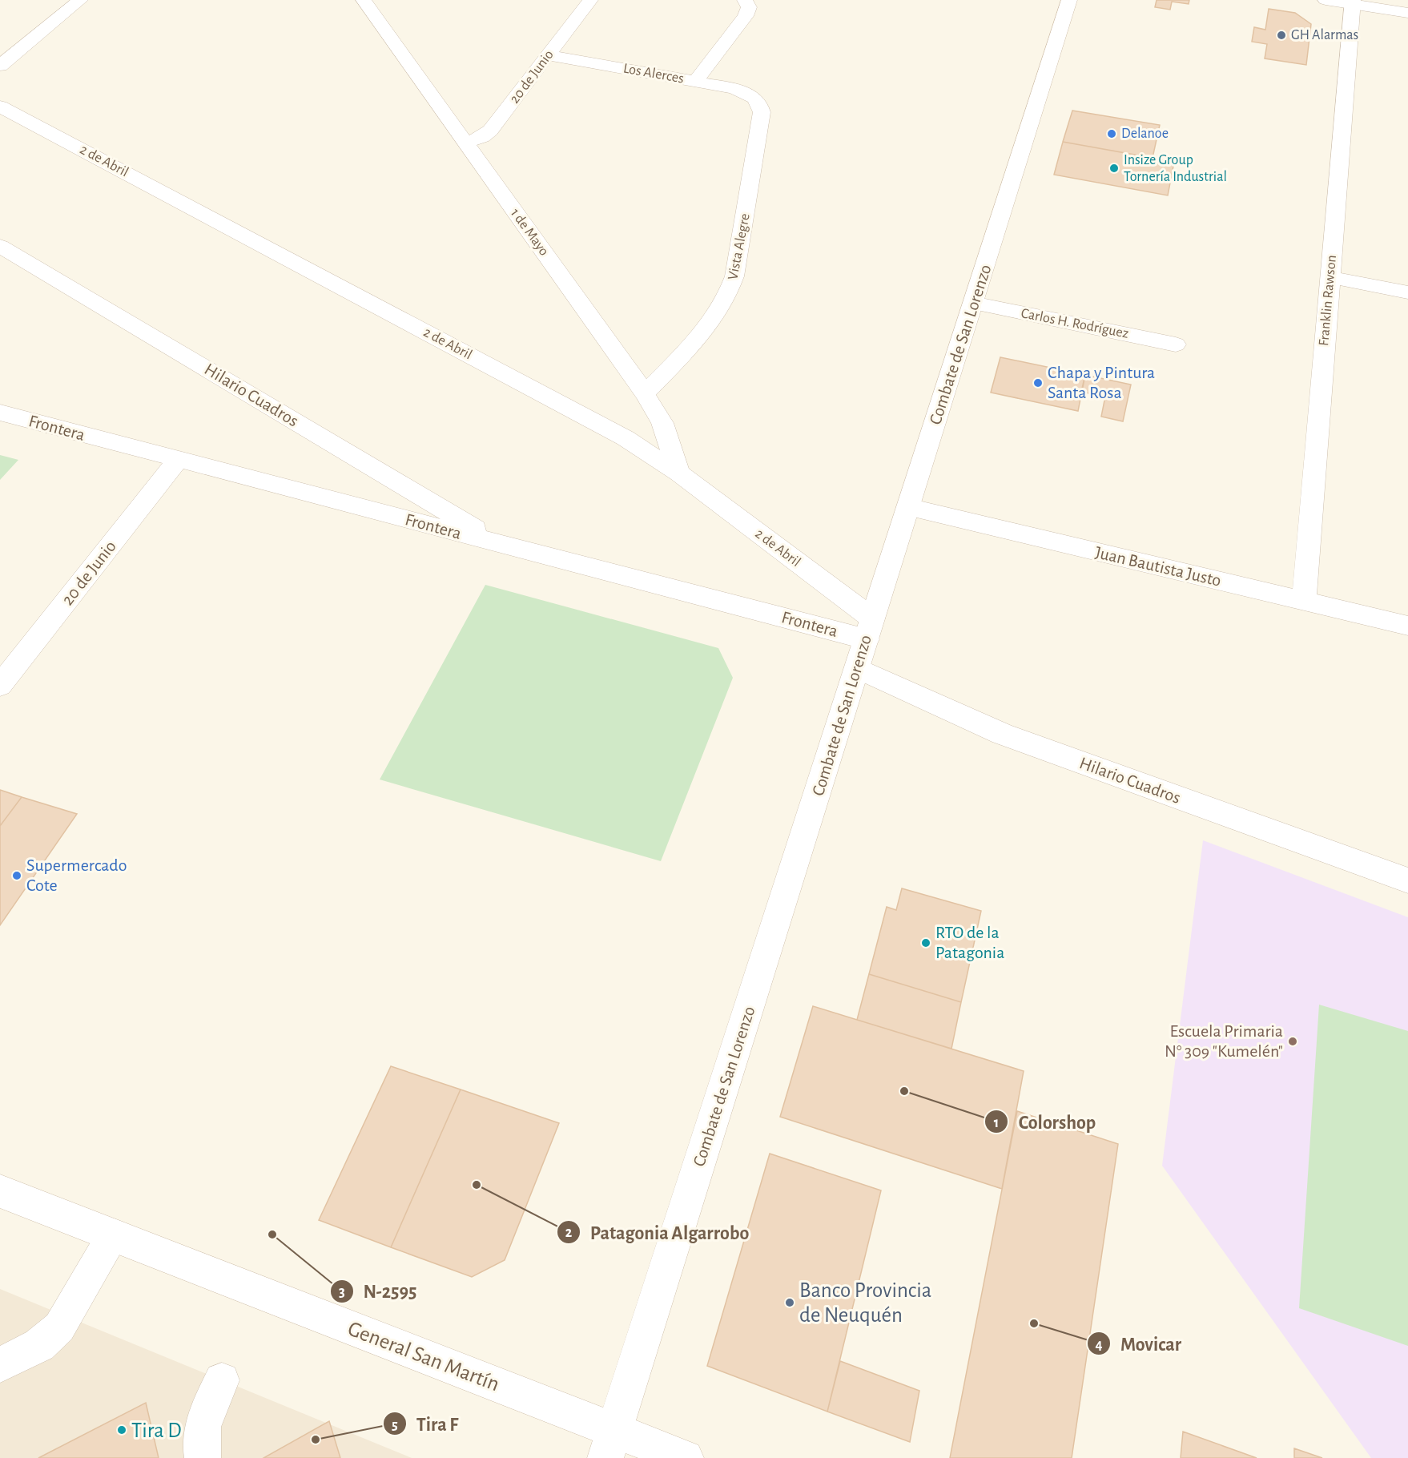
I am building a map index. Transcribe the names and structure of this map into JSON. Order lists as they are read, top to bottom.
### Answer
{
  "streets": {
    "street": [
      "Los Alerces",
      "20 de Junio",
      "2 de Abril",
      "1 de Mayo",
      "Vista Alegre",
      "Franklin Rawson",
      "Carlos H. Rodríguez",
      "Combate de San Lorenzo",
      "Hilario Cuadros",
      "Frontera",
      "Juan Bautista Justo",
      "General San Martín"
    ]
  },
  "crossings": [
    ["Los Alerces", "20 de Junio"],
    ["Los Alerces", "Vista Alegre"],
    ["20 de Junio", "1 de Mayo"],
    ["20 de Junio", "Frontera"],
    ["2 de Abril", "1 de Mayo"],
    ["2 de Abril", "Combate de San Lorenzo"],
    ["2 de Abril", "Frontera"],
    ["1 de Mayo", "Vista Alegre"],
    ["Franklin Rawson", "Juan Bautista Justo"],
    ["Carlos H. Rodríguez", "Combate de San Lorenzo"],
    ["Combate de San Lorenzo", "Hilario Cuadros"],
    ["Combate de San Lorenzo", "Frontera"],
    ["Combate de San Lorenzo", "Juan Bautista Justo"],
    ["Combate de San Lorenzo", "General San Martín"],
    ["Hilario Cuadros", "Frontera"]
  ],
  "places": [
    "GH Alarmas",
    "Delanoe",
    "Insize Group Tornería Industrial",
    "Chapa y Pintura Santa Rosa",
    "Supermercado Cote",
    "RTO de la Patagonia",
    "Escuela Primaria N° 309 \"Kumelén\"",
    "Colorshop",
    "Patagonia Algarrobo",
    "N-2595",
    "Banco Provincia de Neuquén",
    "Movicar",
    "Tira D",
    "Tira F"
  ]
}
